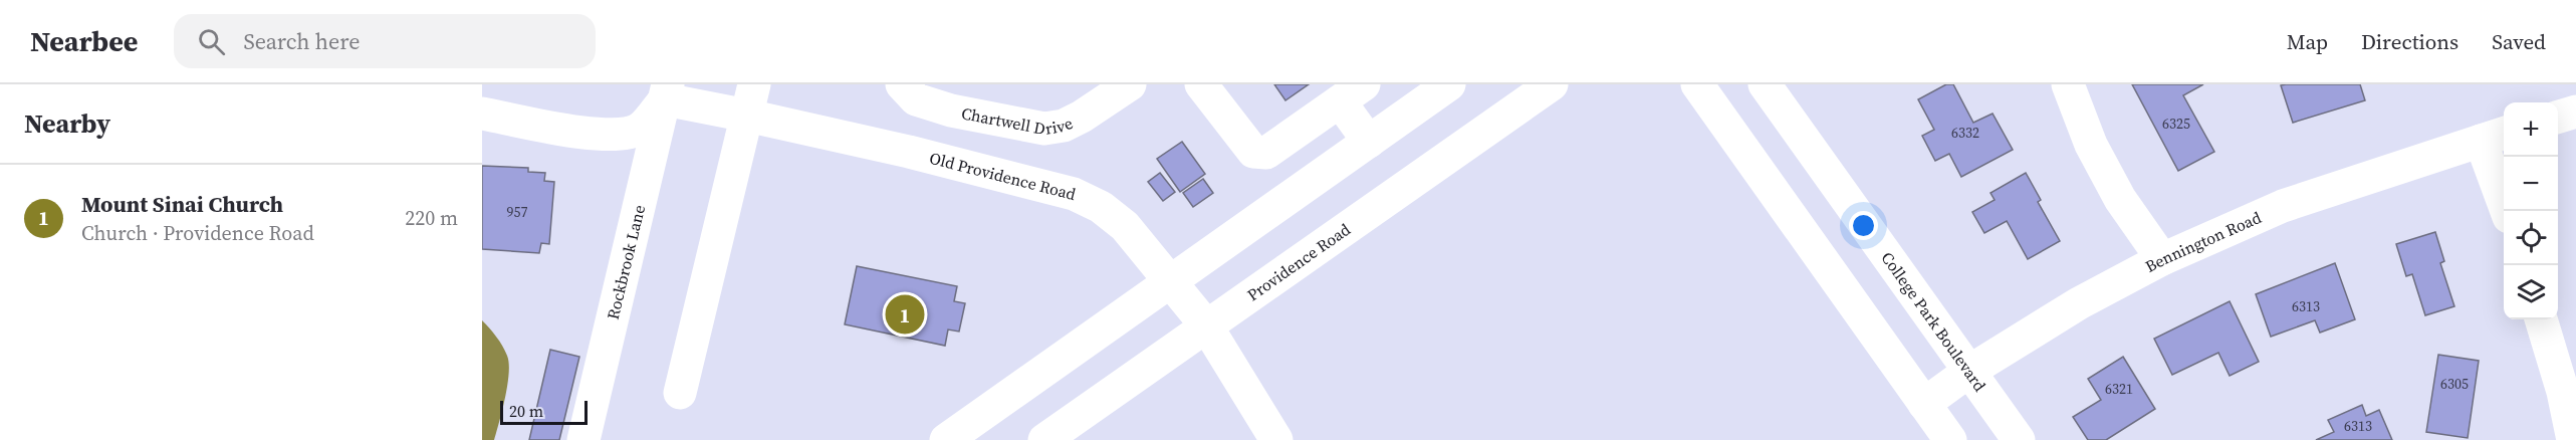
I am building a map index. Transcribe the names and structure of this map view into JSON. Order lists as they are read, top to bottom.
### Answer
{
  "streets": {
    "street": [
      "Chartwell Drive",
      "Old Providence Road",
      "Bennington Road",
      "Providence Road",
      "Rockbrook Lane",
      "College Park Boulevard"
    ]
  },
  "crossings": [
    ["Old Providence Road", "Providence Road"],
    ["Old Providence Road", "Rockbrook Lane"],
    ["Bennington Road", "College Park Boulevard"]
  ],
  "house_numbers": [
    "6325",
    "6332",
    "957",
    "6313",
    "6305",
    "6321",
    "6313"
  ],
  "scale_bar": "20 m",
  "page": {
    "header": "Nearbee",
    "search": "Search here",
    "nav": ["Map", "Directions", "Saved"],
    "heading": "Nearby",
    "map_buttons": ["+", "−"],
    "list": [
      {
        "mark": "1",
        "name": "Mount Sinai Church",
        "note": "Church · Providence Road",
        "value": "220 m"
      }
    ],
    "pins": "1",
    "scale": "20 m"
  }
}
